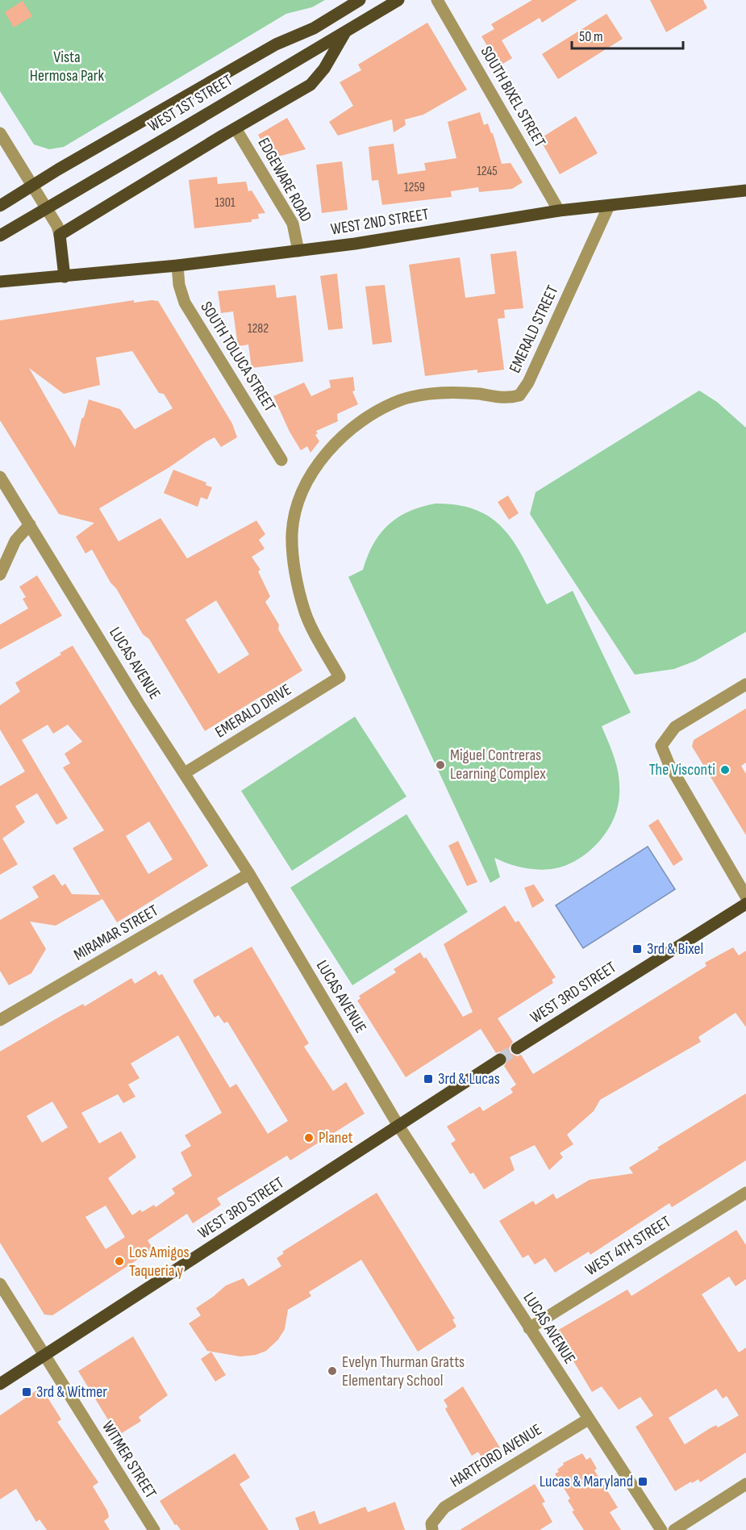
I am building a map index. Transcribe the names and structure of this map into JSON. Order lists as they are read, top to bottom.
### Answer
{
  "streets": {
    "main road": ["WEST 1ST STREET", "WEST 2ND STREET", "WEST 3RD STREET"],
    "street": [
      "SOUTH BIXEL STREET",
      "EDGEWARE ROAD",
      "EMERALD STREET",
      "SOUTH TOLUCA STREET",
      "LUCAS AVENUE",
      "EMERALD DRIVE",
      "MIRAMAR STREET",
      "WEST 4TH STREET",
      "HARTFORD AVENUE",
      "WITMER STREET"
    ]
  },
  "crossings": [
    ["SOUTH BIXEL STREET", "WEST 2ND STREET"],
    ["EDGEWARE ROAD", "WEST 2ND STREET"],
    ["WEST 2ND STREET", "EMERALD STREET"],
    ["WEST 2ND STREET", "SOUTH TOLUCA STREET"],
    ["EMERALD STREET", "EMERALD DRIVE"],
    ["LUCAS AVENUE", "EMERALD DRIVE"],
    ["LUCAS AVENUE", "MIRAMAR STREET"],
    ["LUCAS AVENUE", "WEST 3RD STREET"],
    ["LUCAS AVENUE", "WEST 4TH STREET"],
    ["LUCAS AVENUE", "HARTFORD AVENUE"],
    ["WEST 3RD STREET", "WITMER STREET"]
  ],
  "parks": ["Vista Hermosa Park"],
  "places": {
    "other": [
      "Miguel Contreras Learning Complex",
      "The Visconti",
      "Planet",
      "Los Amigos Taqueria y",
      "Evelyn Thurman Gratts Elementary School"
    ],
    "transit": [
      "3rd & Bixel",
      "3rd & Lucas",
      "3rd & Witmer",
      "Lucas & Maryland"
    ]
  },
  "house_numbers": [
    "1245",
    "1259",
    "1301",
    "1282"
  ],
  "scale_bar": "50 m"
}
